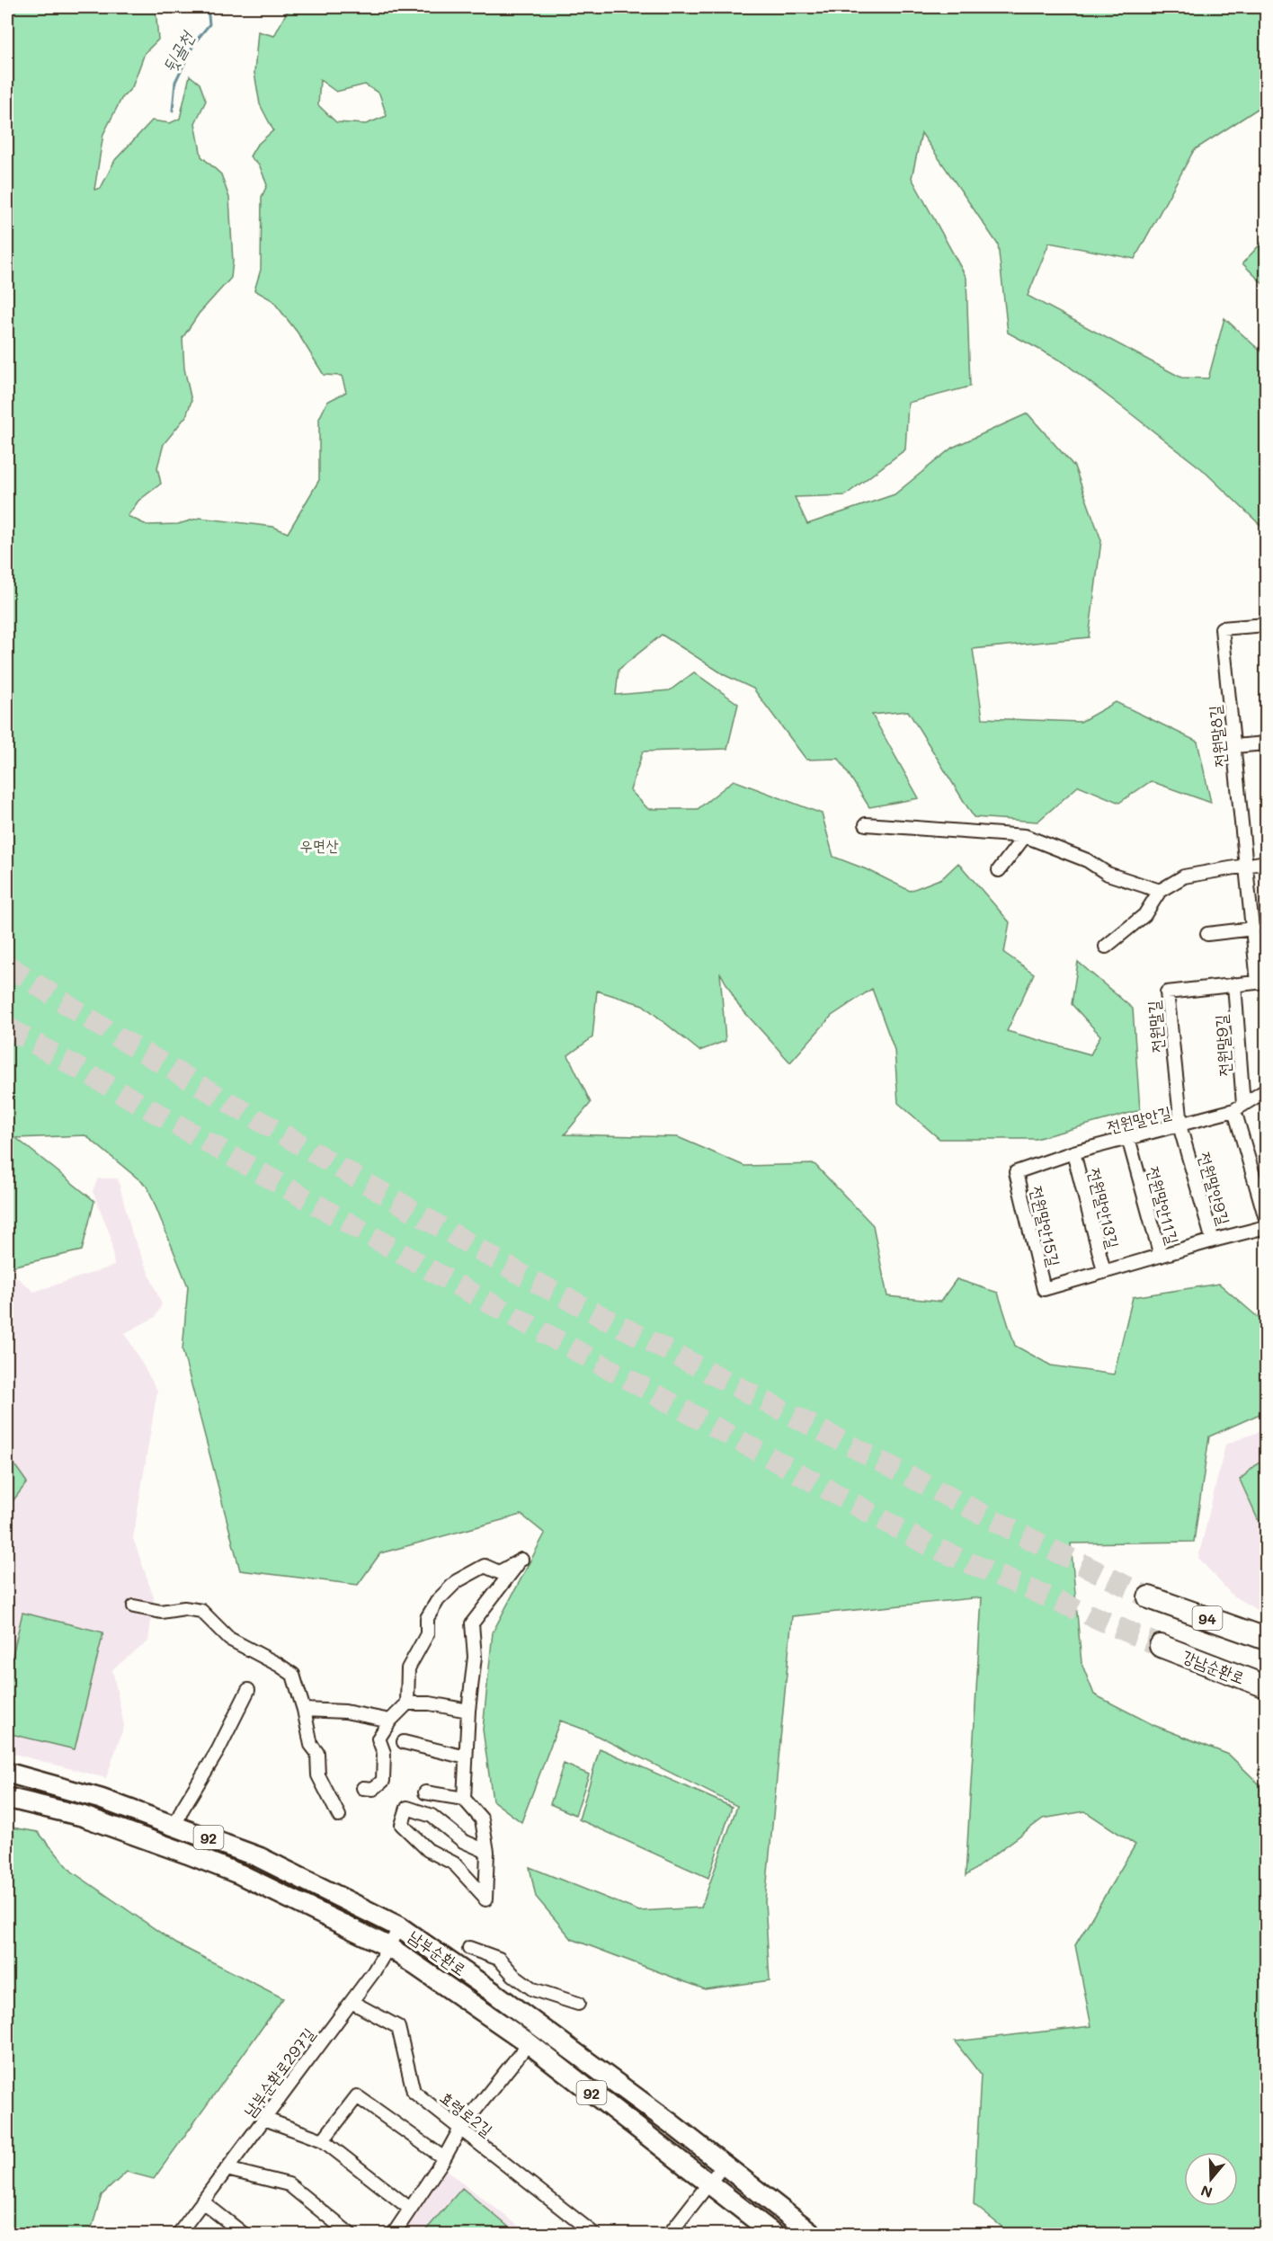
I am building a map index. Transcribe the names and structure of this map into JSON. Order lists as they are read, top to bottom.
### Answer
{
  "streets": {
    "highway": ["94", "강남순환로"],
    "main road": ["92", "남부순환로"],
    "street": [
      "전원말8길",
      "전원말길",
      "전원말9길",
      "전원말안길",
      "전원말안9길",
      "전원말안11길",
      "전원말안13길",
      "전원말안15길",
      "남부순환로297길",
      "효령로2길"
    ]
  },
  "crossings": [
    ["전원말8길", "전원말길"],
    ["전원말길", "전원말9길"],
    ["전원말길", "전원말안길"],
    ["전원말길", "전원말안9길"],
    ["전원말9길", "전원말안길"],
    ["전원말안길", "전원말안9길"],
    ["전원말안길", "전원말안11길"],
    ["전원말안길", "전원말안13길"],
    ["전원말안길", "전원말안15길"],
    ["전원말안9길", "전원말안11길"],
    ["전원말안11길", "전원말안13길"],
    ["전원말안11길", "전원말안15길"],
    ["전원말안13길", "전원말안15길"],
    ["남부순환로", "남부순환로297길"],
    ["남부순환로297길", "효령로2길"]
  ],
  "water": ["뒷골천"],
  "parks": ["우면산"],
  "north": "bottom"
}
